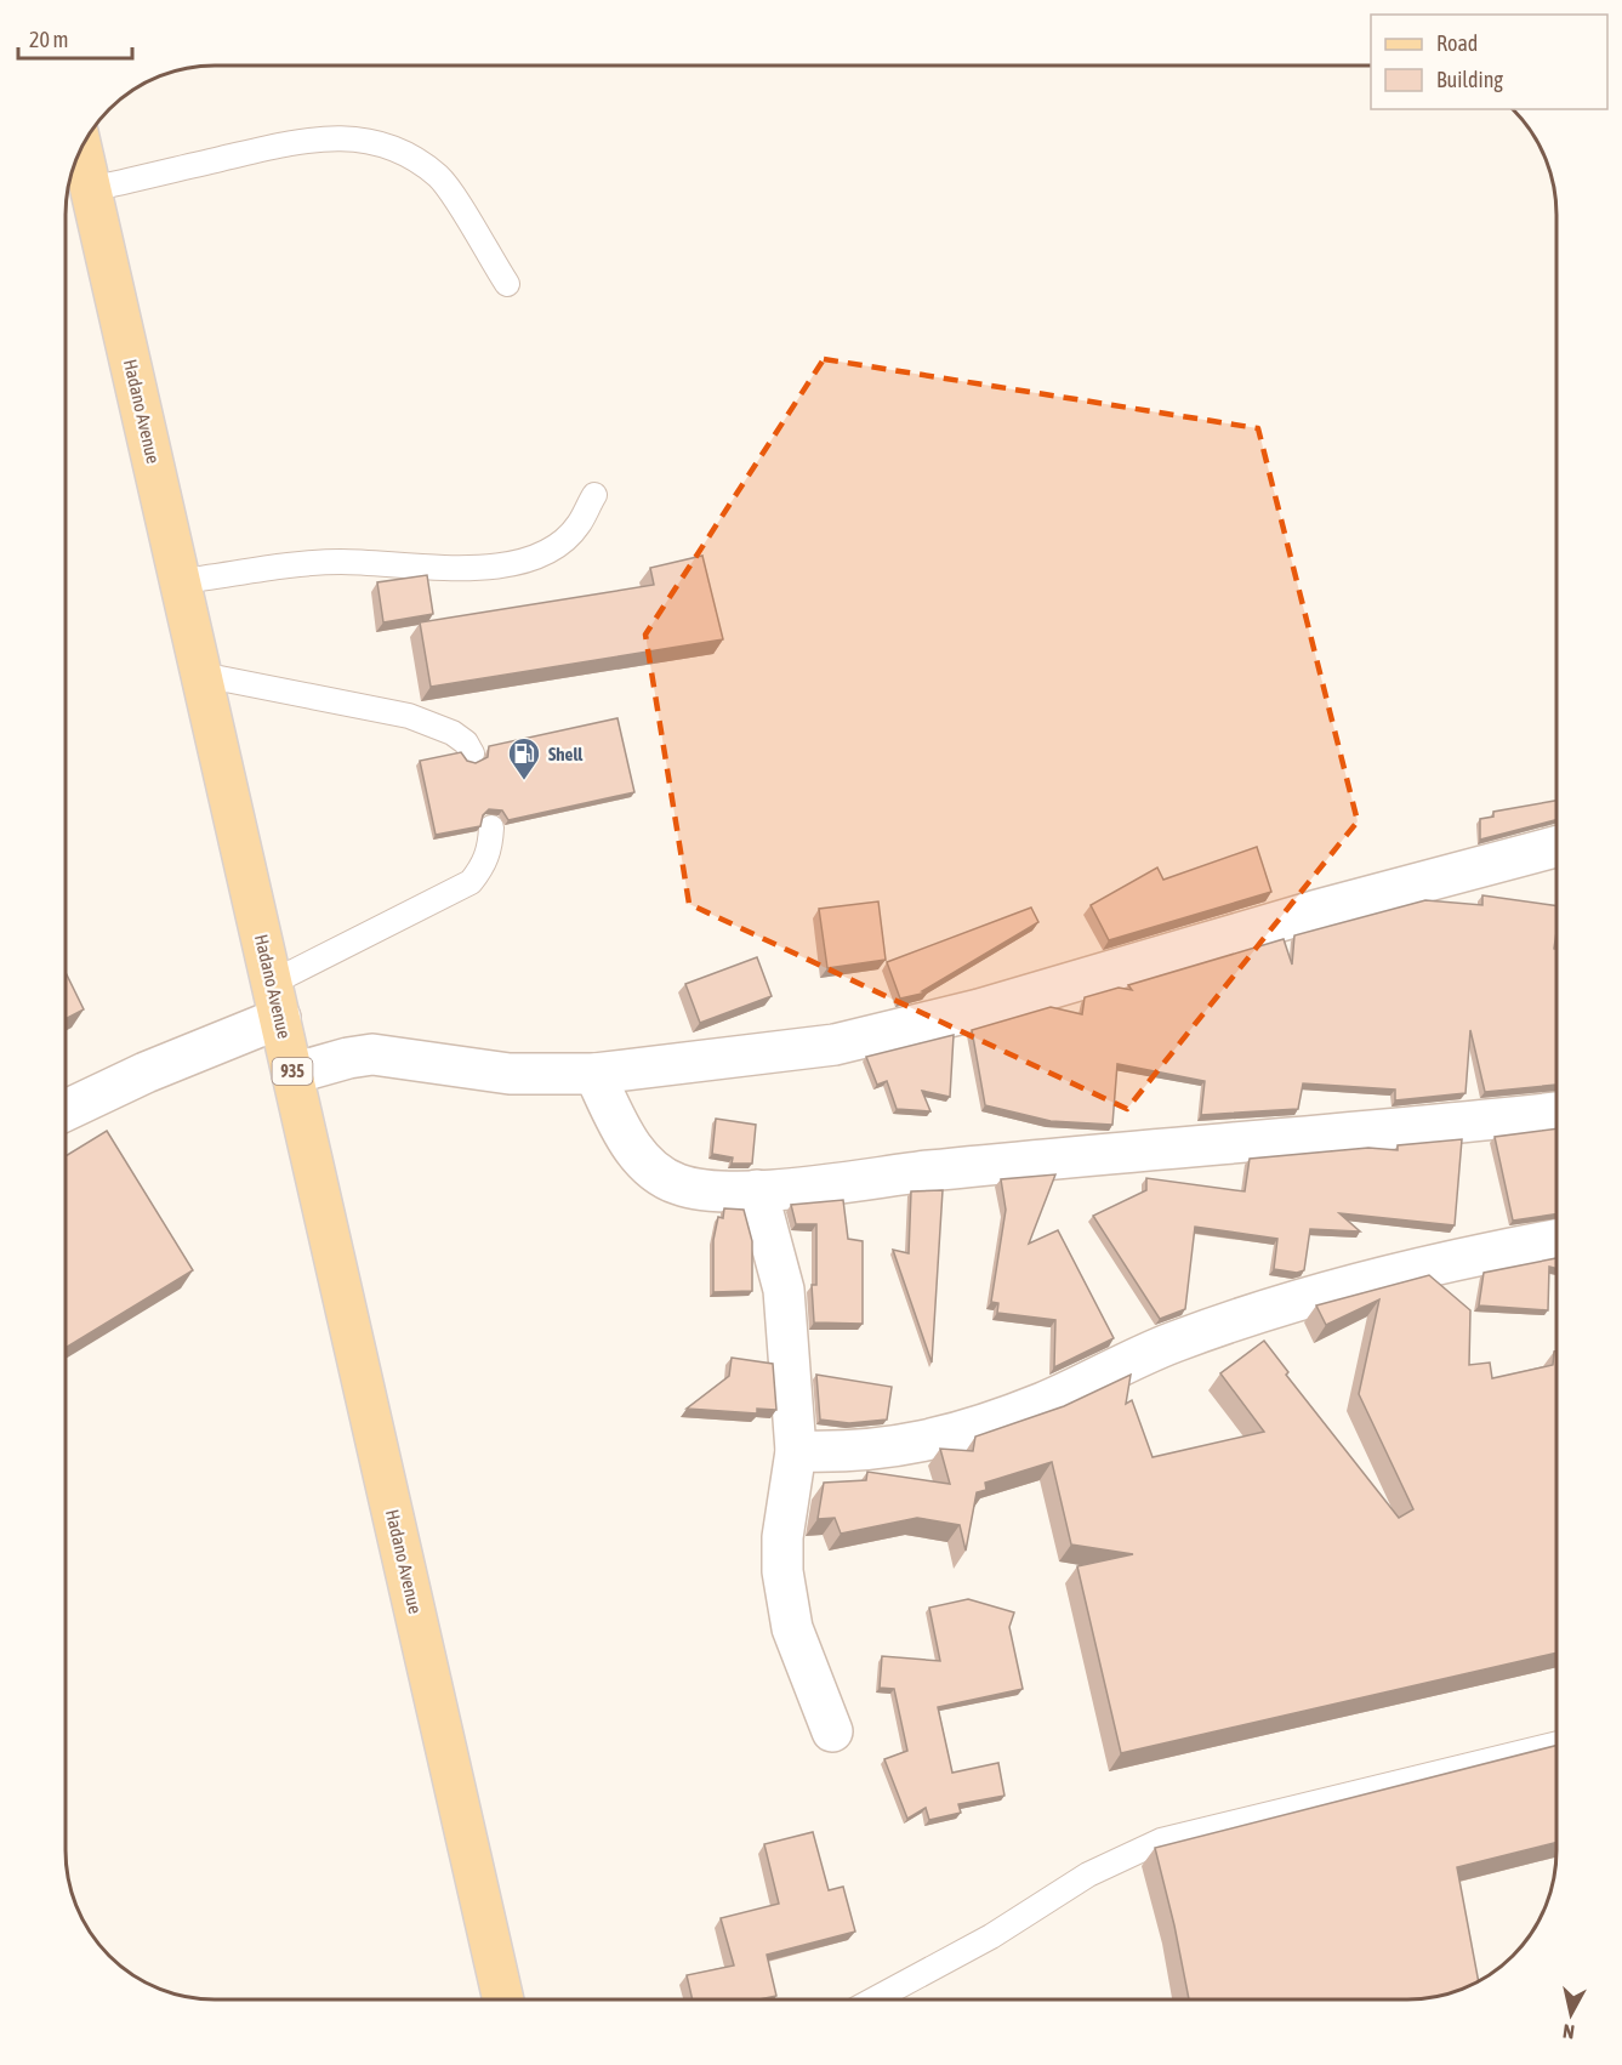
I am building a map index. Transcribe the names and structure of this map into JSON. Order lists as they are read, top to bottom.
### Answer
{
  "streets": {
    "main road": ["Hadano Avenue", "935"]
  },
  "places": {
    "fuel station": ["Shell"]
  },
  "legend": ["Road", "Building"],
  "scale_bar": "20 m",
  "north": "bottom"
}
